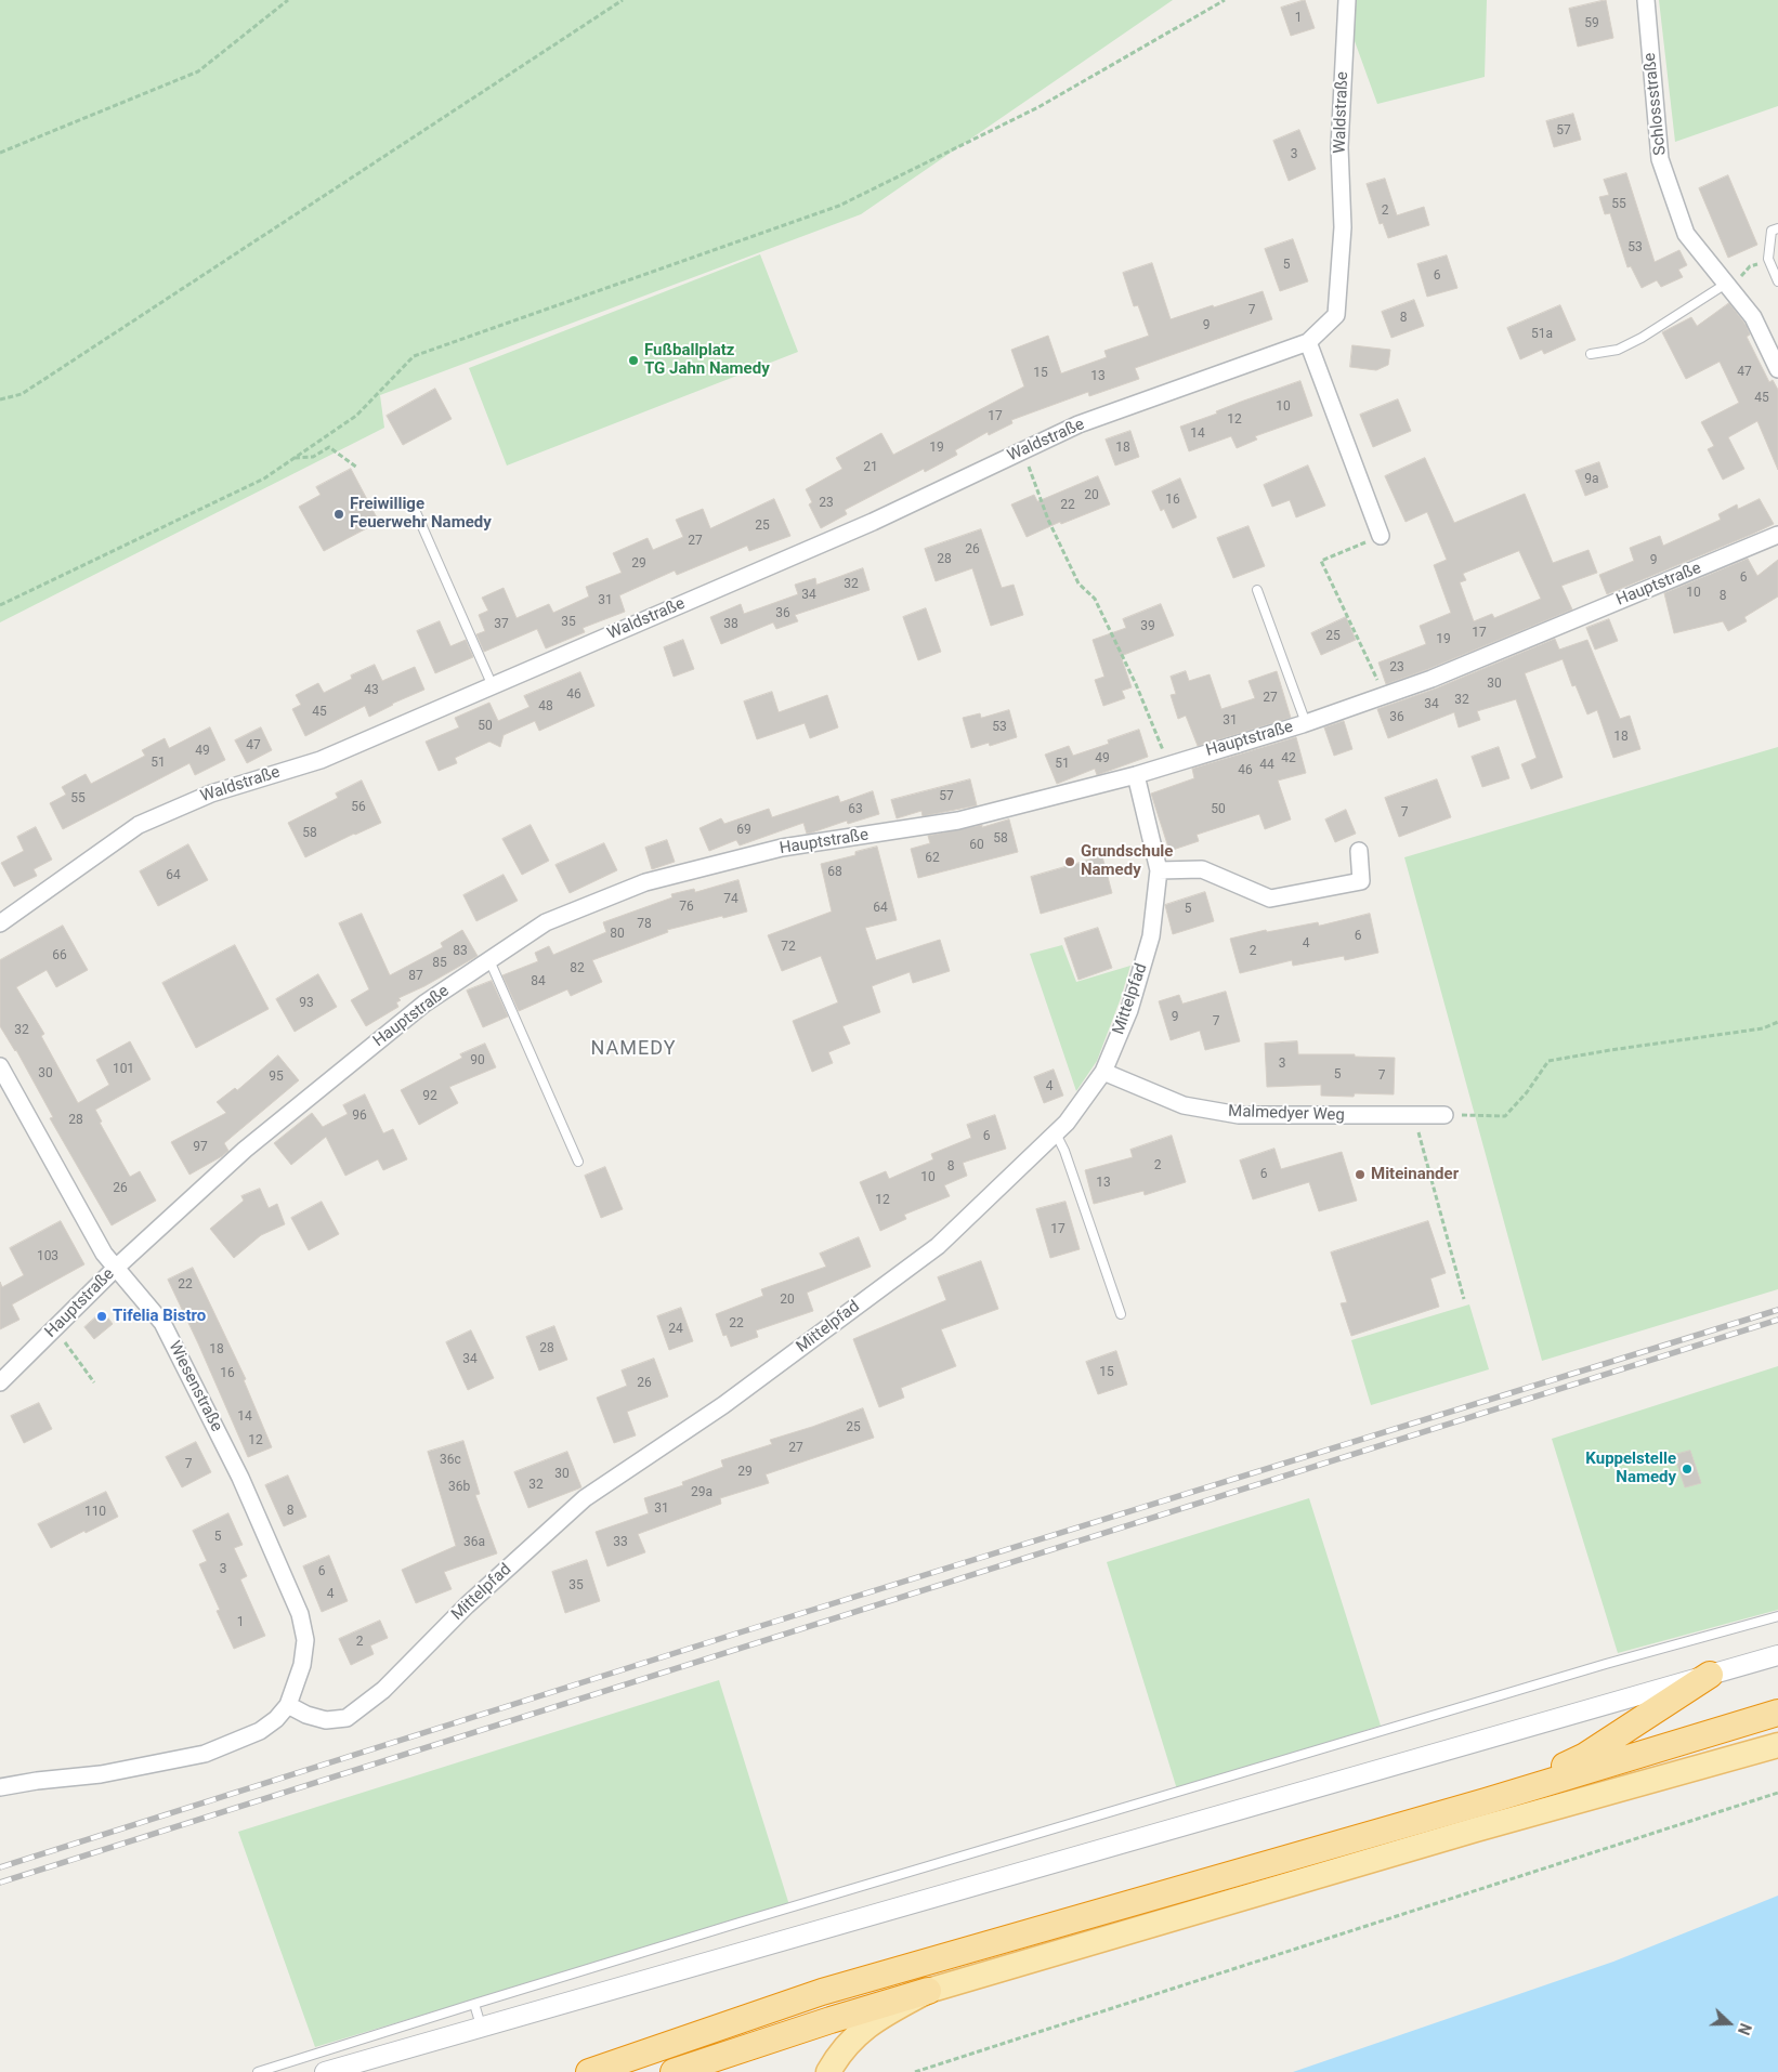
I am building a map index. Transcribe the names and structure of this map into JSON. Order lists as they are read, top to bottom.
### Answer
{
  "streets": {
    "street": [
      "Schlossstraße",
      "Waldstraße",
      "Hauptstraße",
      "Mittelpfad",
      "Malmedyer Weg",
      "Wiesenstraße"
    ]
  },
  "crossings": [
    ["Hauptstraße", "Mittelpfad"],
    ["Hauptstraße", "Wiesenstraße"],
    ["Mittelpfad", "Malmedyer Weg"],
    ["Mittelpfad", "Wiesenstraße"]
  ],
  "districts": ["NAMEDY"],
  "places": [
    "Fußballplatz TG Jahn Namedy",
    "Freiwillige Feuerwehr Namedy",
    "Grundschule Namedy",
    "Miteinander",
    "Tifelia Bistro",
    "Kuppelstelle Namedy"
  ],
  "house_numbers": [
    "1",
    "59",
    "57",
    "3",
    "55",
    "2",
    "53",
    "5",
    "6",
    "7",
    "8",
    "9",
    "51a",
    "47",
    "15",
    "13",
    "45",
    "10",
    "17",
    "12",
    "14",
    "19",
    "18",
    "21",
    "9a",
    "20",
    "16",
    "23",
    "22",
    "25",
    "27",
    "26",
    "28",
    "9",
    "29",
    "6",
    "32",
    "10",
    "34",
    "8",
    "31",
    "36",
    "35",
    "37",
    "38",
    "39",
    "17",
    "25",
    "19",
    "23",
    "30",
    "43",
    "46",
    "27",
    "32",
    "34",
    "48",
    "45",
    "36",
    "31",
    "50",
    "53",
    "18",
    "47",
    "49",
    "49",
    "42",
    "51",
    "51",
    "44",
    "46",
    "57",
    "55",
    "56",
    "63",
    "50",
    "7",
    "69",
    "58",
    "58",
    "60",
    "62",
    "68",
    "64",
    "74",
    "76",
    "64",
    "5",
    "78",
    "80",
    "6",
    "4",
    "72",
    "83",
    "2",
    "66",
    "85",
    "82",
    "87",
    "84",
    "93",
    "9",
    "7",
    "32",
    "90",
    "3",
    "101",
    "30",
    "5",
    "7",
    "95",
    "4",
    "92",
    "96",
    "28",
    "6",
    "97",
    "2",
    "8",
    "6",
    "10",
    "13",
    "26",
    "12",
    "17",
    "103",
    "22",
    "20",
    "22",
    "24",
    "28",
    "18",
    "34",
    "15",
    "16",
    "26",
    "14",
    "25",
    "12",
    "27",
    "36c",
    "7",
    "29",
    "30",
    "32",
    "36b",
    "29a",
    "31",
    "8",
    "110",
    "5",
    "36a",
    "33",
    "3",
    "6",
    "35",
    "4",
    "1",
    "2"
  ],
  "north": "right"
}
